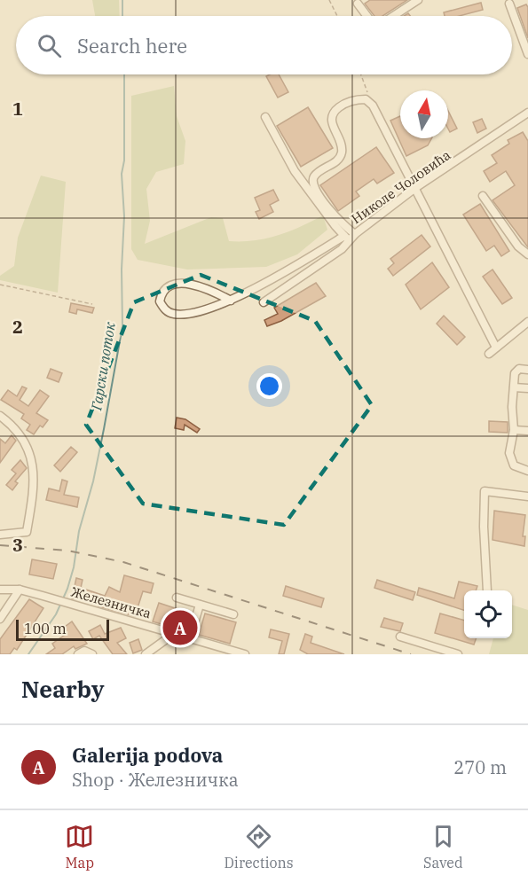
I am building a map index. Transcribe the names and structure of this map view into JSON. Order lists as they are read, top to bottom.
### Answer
{
  "streets": {
    "street": ["Николе Чоловића", "Железничка"]
  },
  "water": ["Гарски поток"],
  "scale_bar": "100 m",
  "north": "top",
  "page": {
    "search": "Search here",
    "pins": "A",
    "scale": "100 m",
    "heading": "Nearby",
    "list": [
      {
        "mark": "A",
        "name": "Galerija podova",
        "note": "Shop · Железничка",
        "value": "270 m"
      }
    ],
    "nav": ["Map", "Directions", "Saved"]
  },
  "grid": {
    "rows": ["1", "2", "3"]
  }
}
